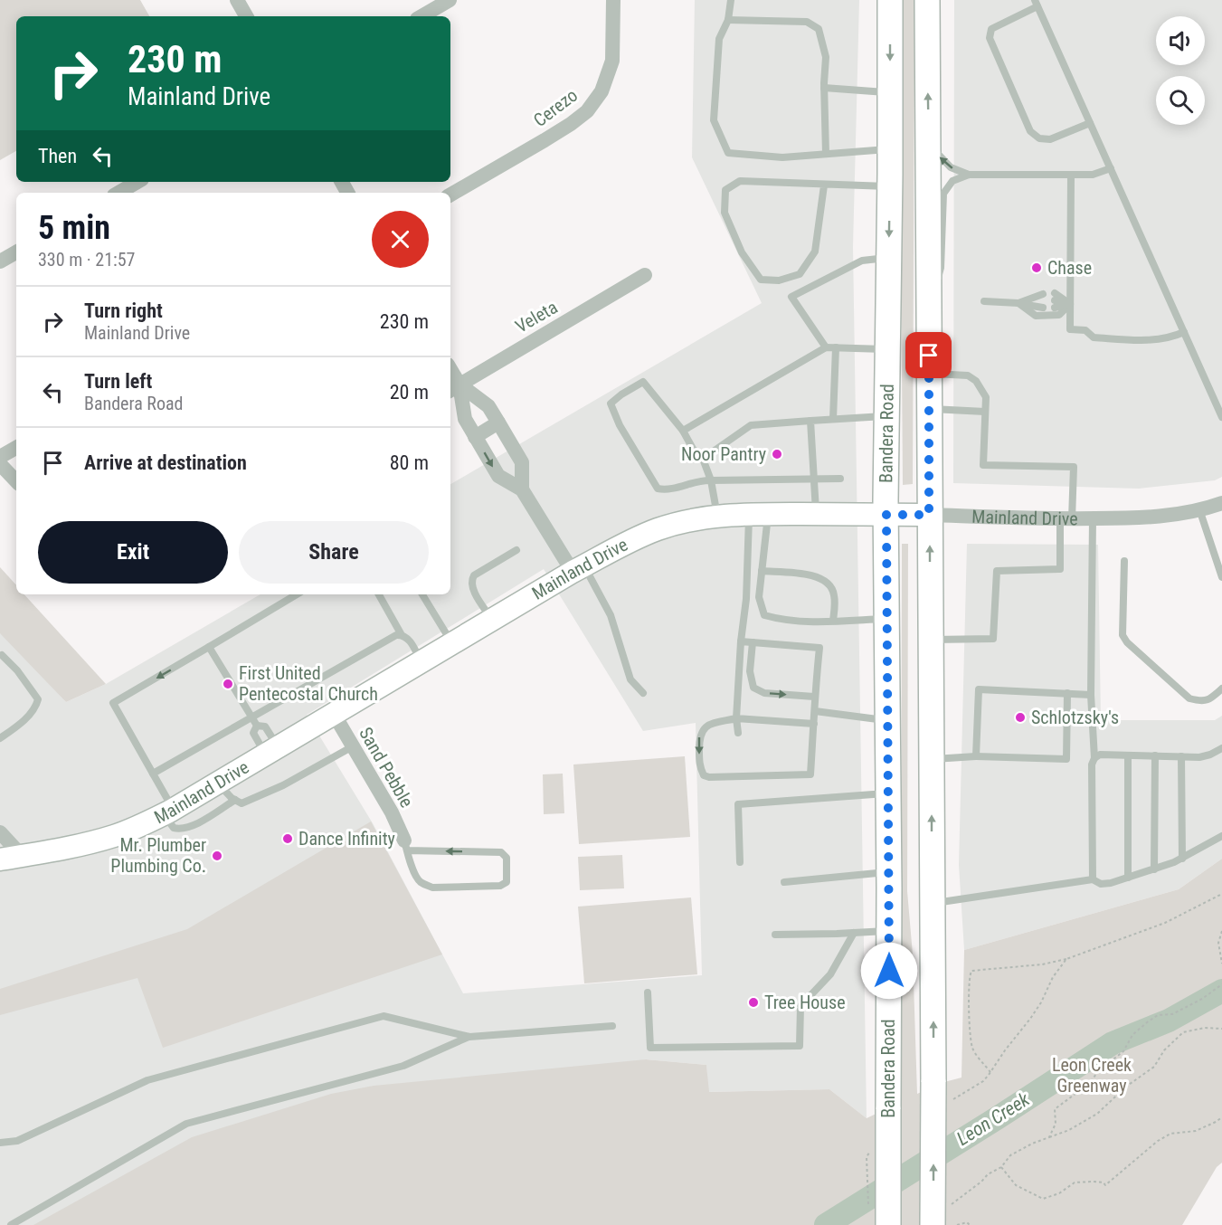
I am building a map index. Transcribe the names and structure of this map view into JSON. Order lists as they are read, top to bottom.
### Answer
{
  "streets": {
    "main road": ["Bandera Road", "Mainland Drive"],
    "street": ["Cerezo", "Veleta", "Sand Pebble"]
  },
  "crossings": [
    ["Bandera Road", "Mainland Drive"],
    ["Mainland Drive", "Sand Pebble"]
  ],
  "water": ["Leon Creek"],
  "parks": ["Leon Creek Greenway"],
  "places": [
    "Chase",
    "Noor Pantry",
    "First United Pentecostal Church",
    "Schlotzsky's",
    "Dance Infinity",
    "Mr. Plumber Plumbing Co.",
    "Tree House"
  ],
  "page": {
    "turn": ["230 m", "Mainland Drive"],
    "then": "Then",
    "heading": ["5 min", "330 m · 21:57"],
    "list": [
      {
        "name": "Turn right",
        "note": "Mainland Drive",
        "value": "230 m"
      },
      {
        "name": "Turn left",
        "note": "Bandera Road",
        "value": "20 m"
      },
      {
        "name": "Arrive at destination",
        "value": "80 m"
      }
    ],
    "buttons": ["Exit", "Share"]
  }
}
